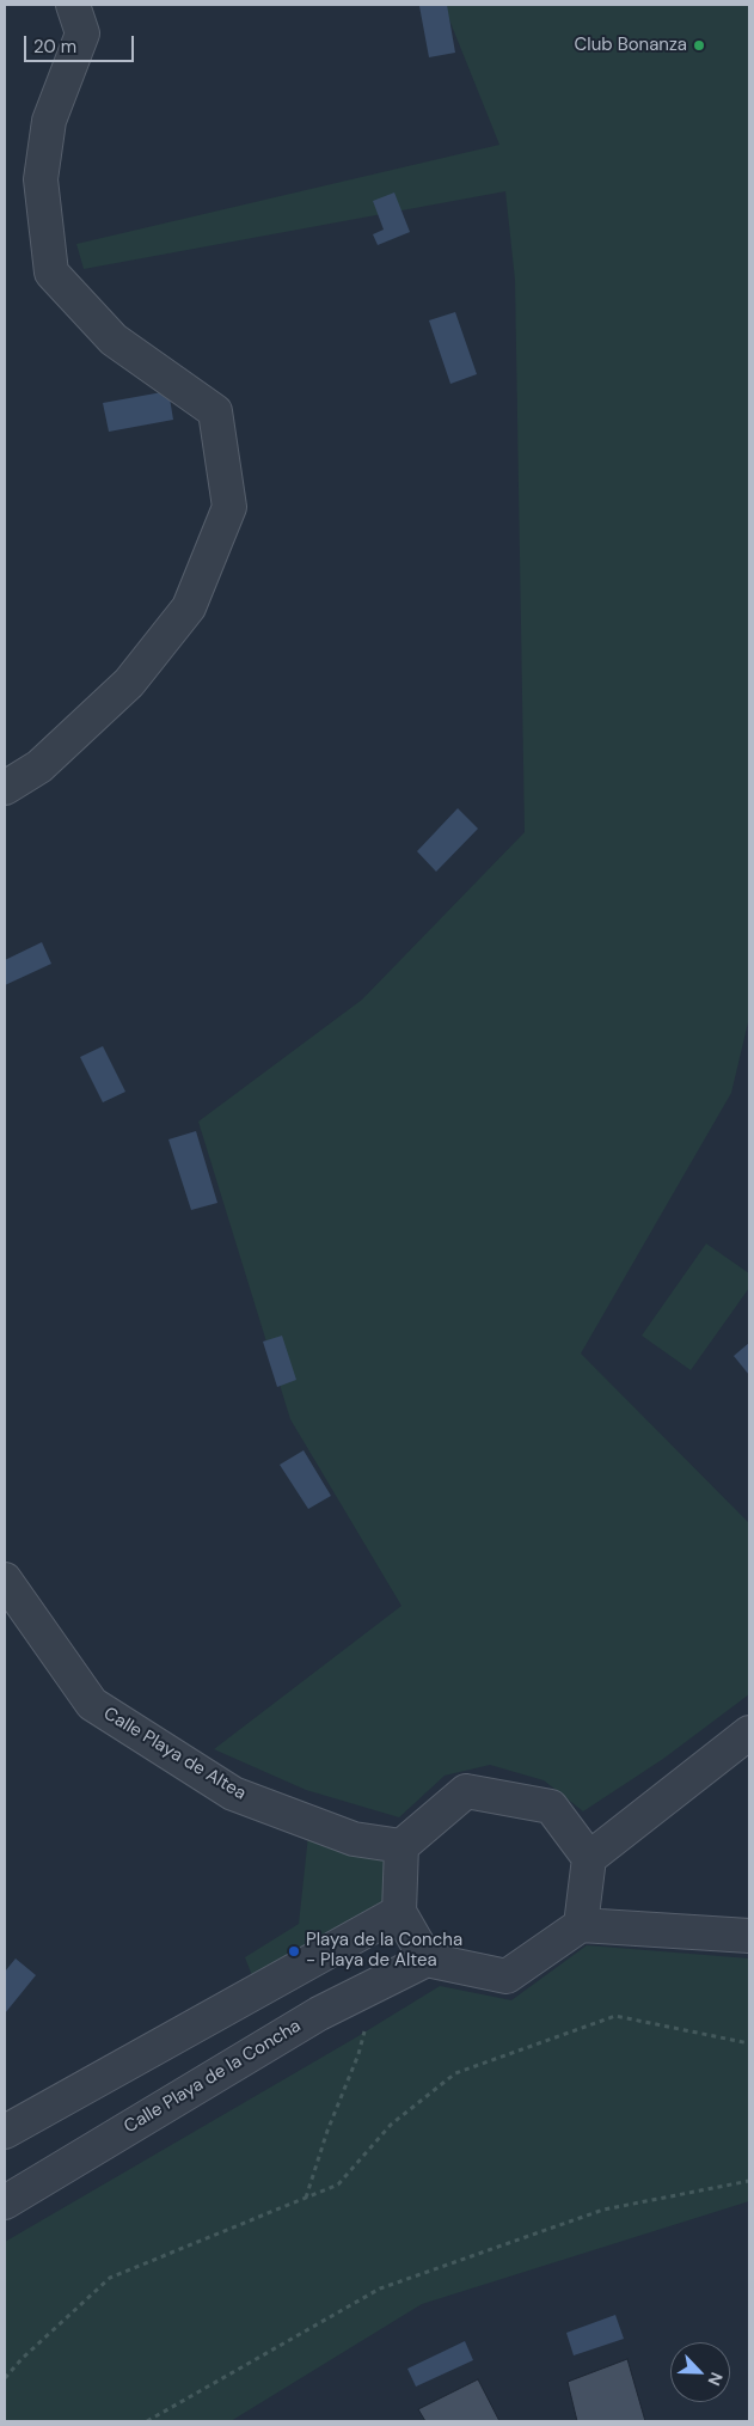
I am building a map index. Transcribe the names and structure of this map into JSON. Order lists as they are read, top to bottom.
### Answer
{
  "streets": {
    "street": ["Calle Playa de Altea", "Calle Playa de la Concha"]
  },
  "crossings": [
    ["Calle Playa de Altea", "Calle Playa de la Concha"]
  ],
  "places": ["Club Bonanza", "Playa de la Concha - Playa de Altea"],
  "scale_bar": "20 m",
  "north": "bottom right"
}
